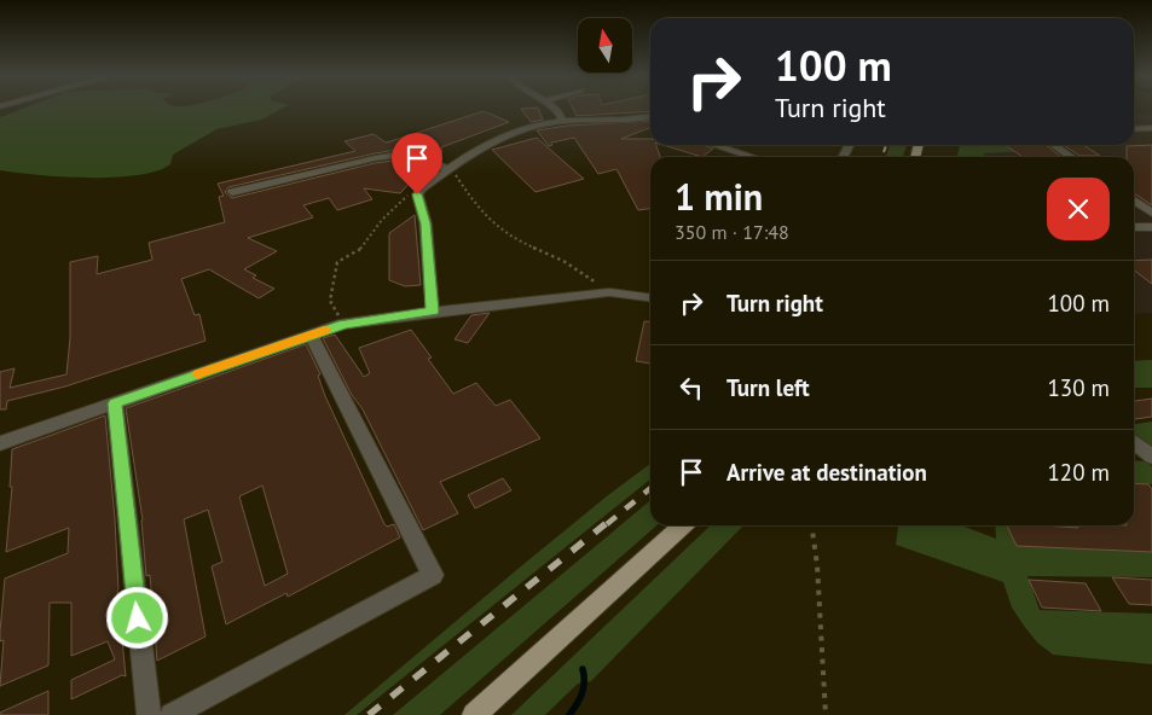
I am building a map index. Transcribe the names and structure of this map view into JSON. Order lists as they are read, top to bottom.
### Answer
{
  "north": "top",
  "page": {
    "turn": ["100 m", "Turn right"],
    "heading": ["1 min", "350 m · 17:48"],
    "list": [
      {
        "name": "Turn right",
        "value": "100 m"
      },
      {
        "name": "Turn left",
        "value": "130 m"
      },
      {
        "name": "Arrive at destination",
        "value": "120 m"
      }
    ]
  }
}
